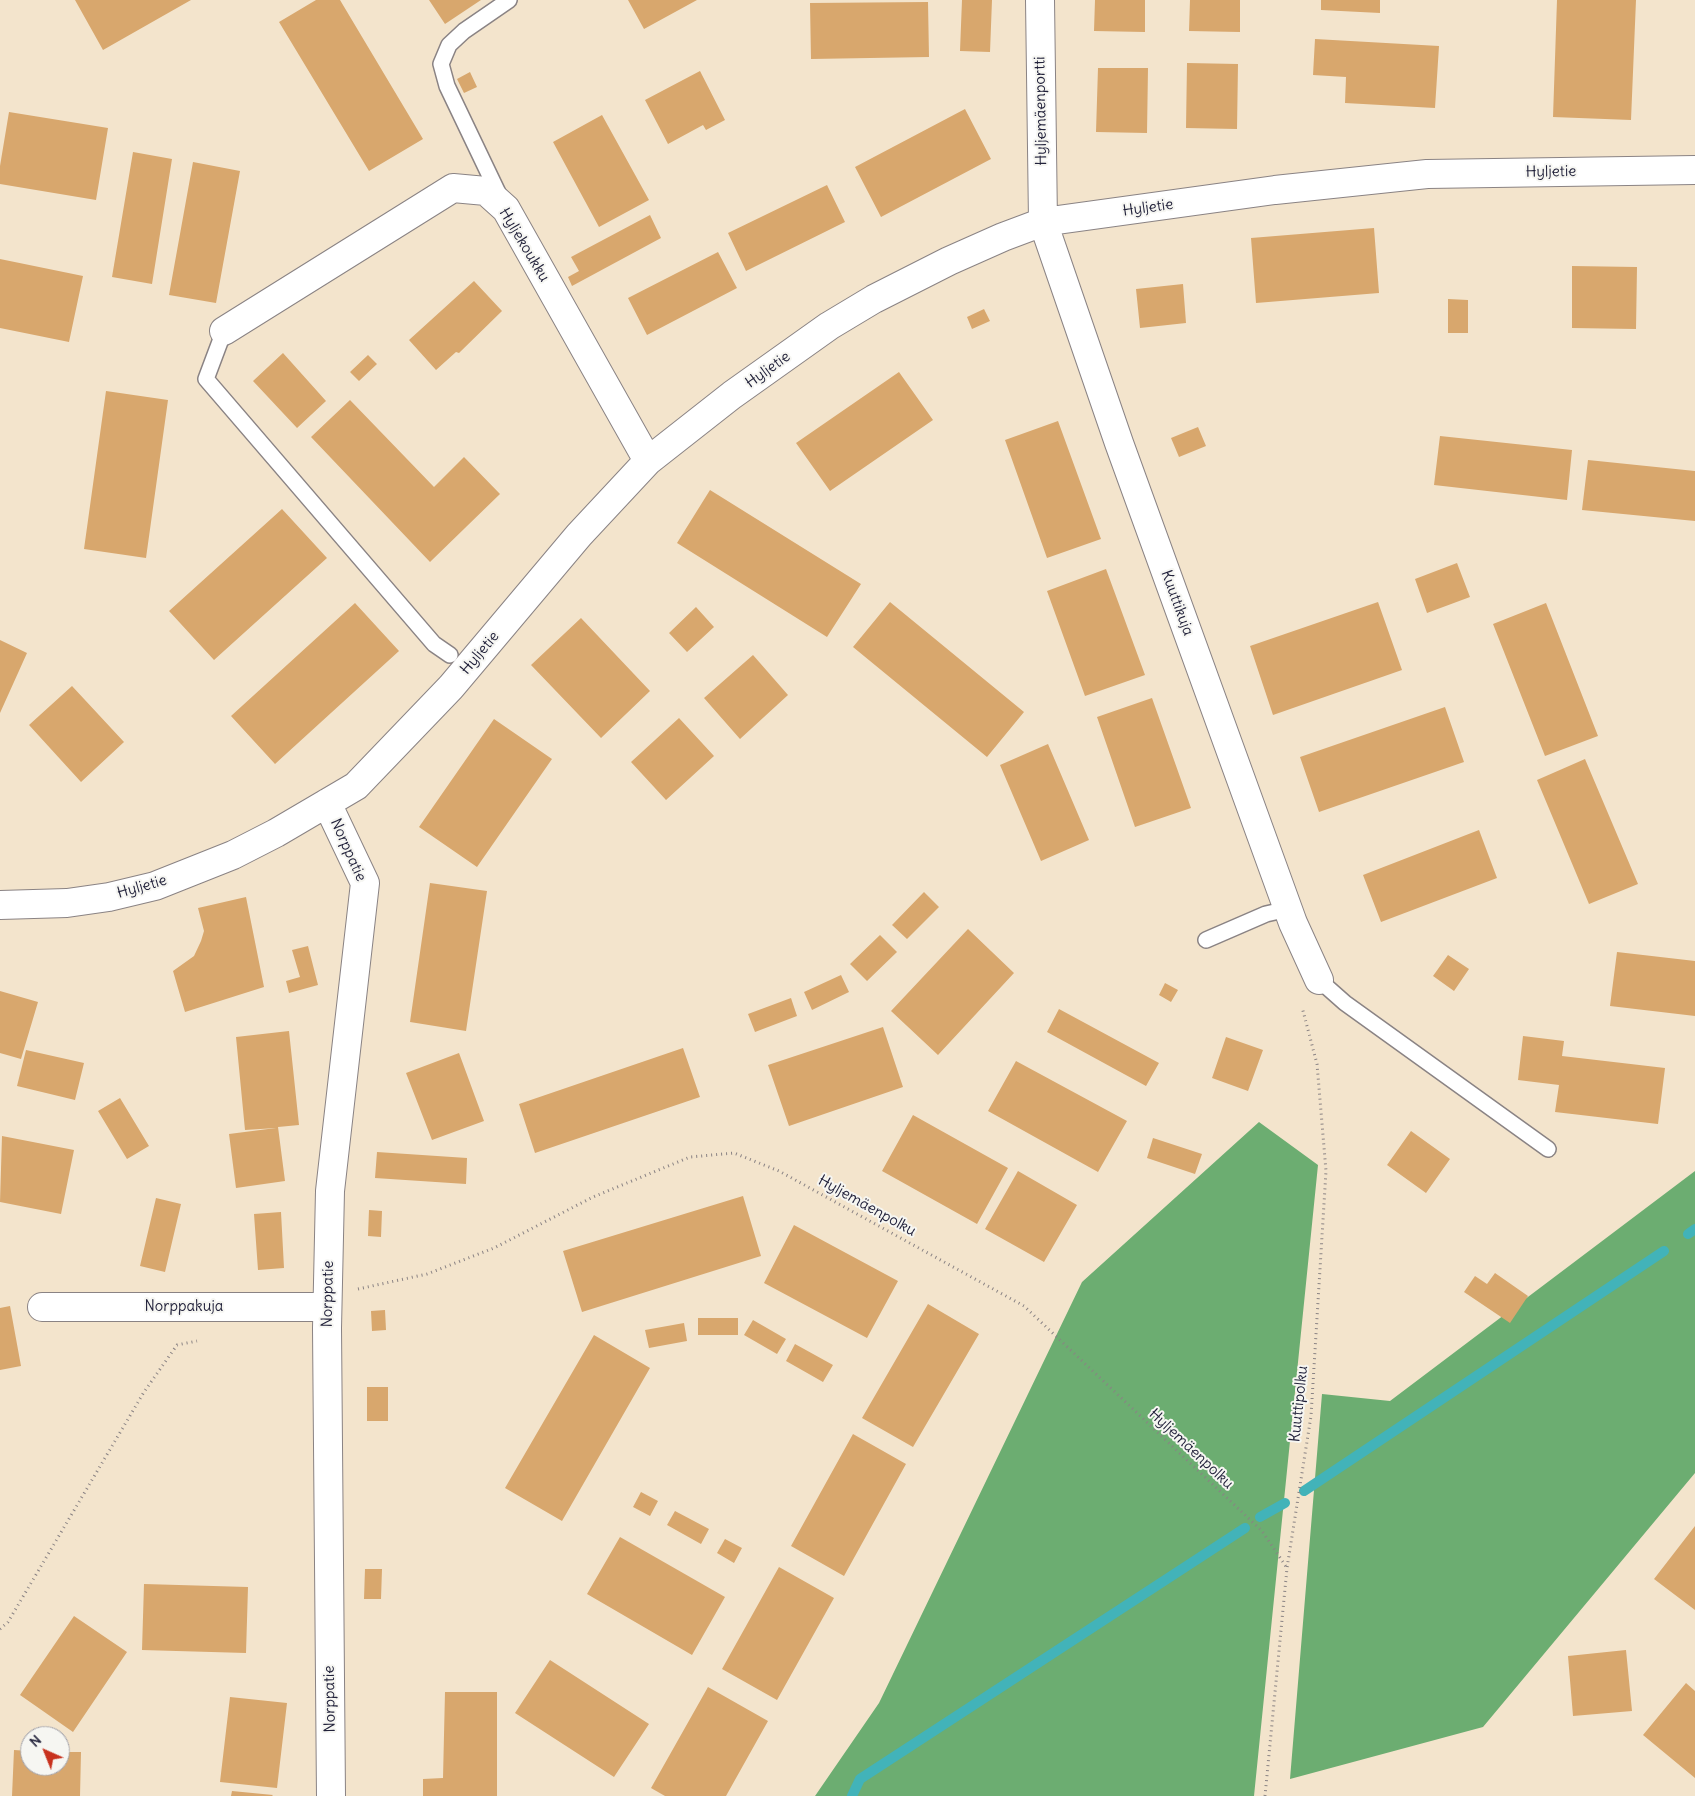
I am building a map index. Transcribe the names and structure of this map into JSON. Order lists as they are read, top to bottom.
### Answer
{
  "streets": {
    "street": [
      "Hyljemäenportti",
      "Hyljetie",
      "Hyljekoukku",
      "Kuuttikuja",
      "Norppatie",
      "Norppakuja"
    ],
    "path": ["Hyljemäenpolku", "Kuuttipolku"]
  },
  "crossings": [
    ["Hyljemäenportti", "Hyljetie"],
    ["Hyljemäenportti", "Kuuttikuja"],
    ["Hyljetie", "Hyljekoukku"],
    ["Hyljetie", "Kuuttikuja"],
    ["Hyljetie", "Norppatie"],
    ["Norppatie", "Norppakuja"],
    ["Hyljemäenpolku", "Kuuttipolku"]
  ],
  "north": "top left"
}
